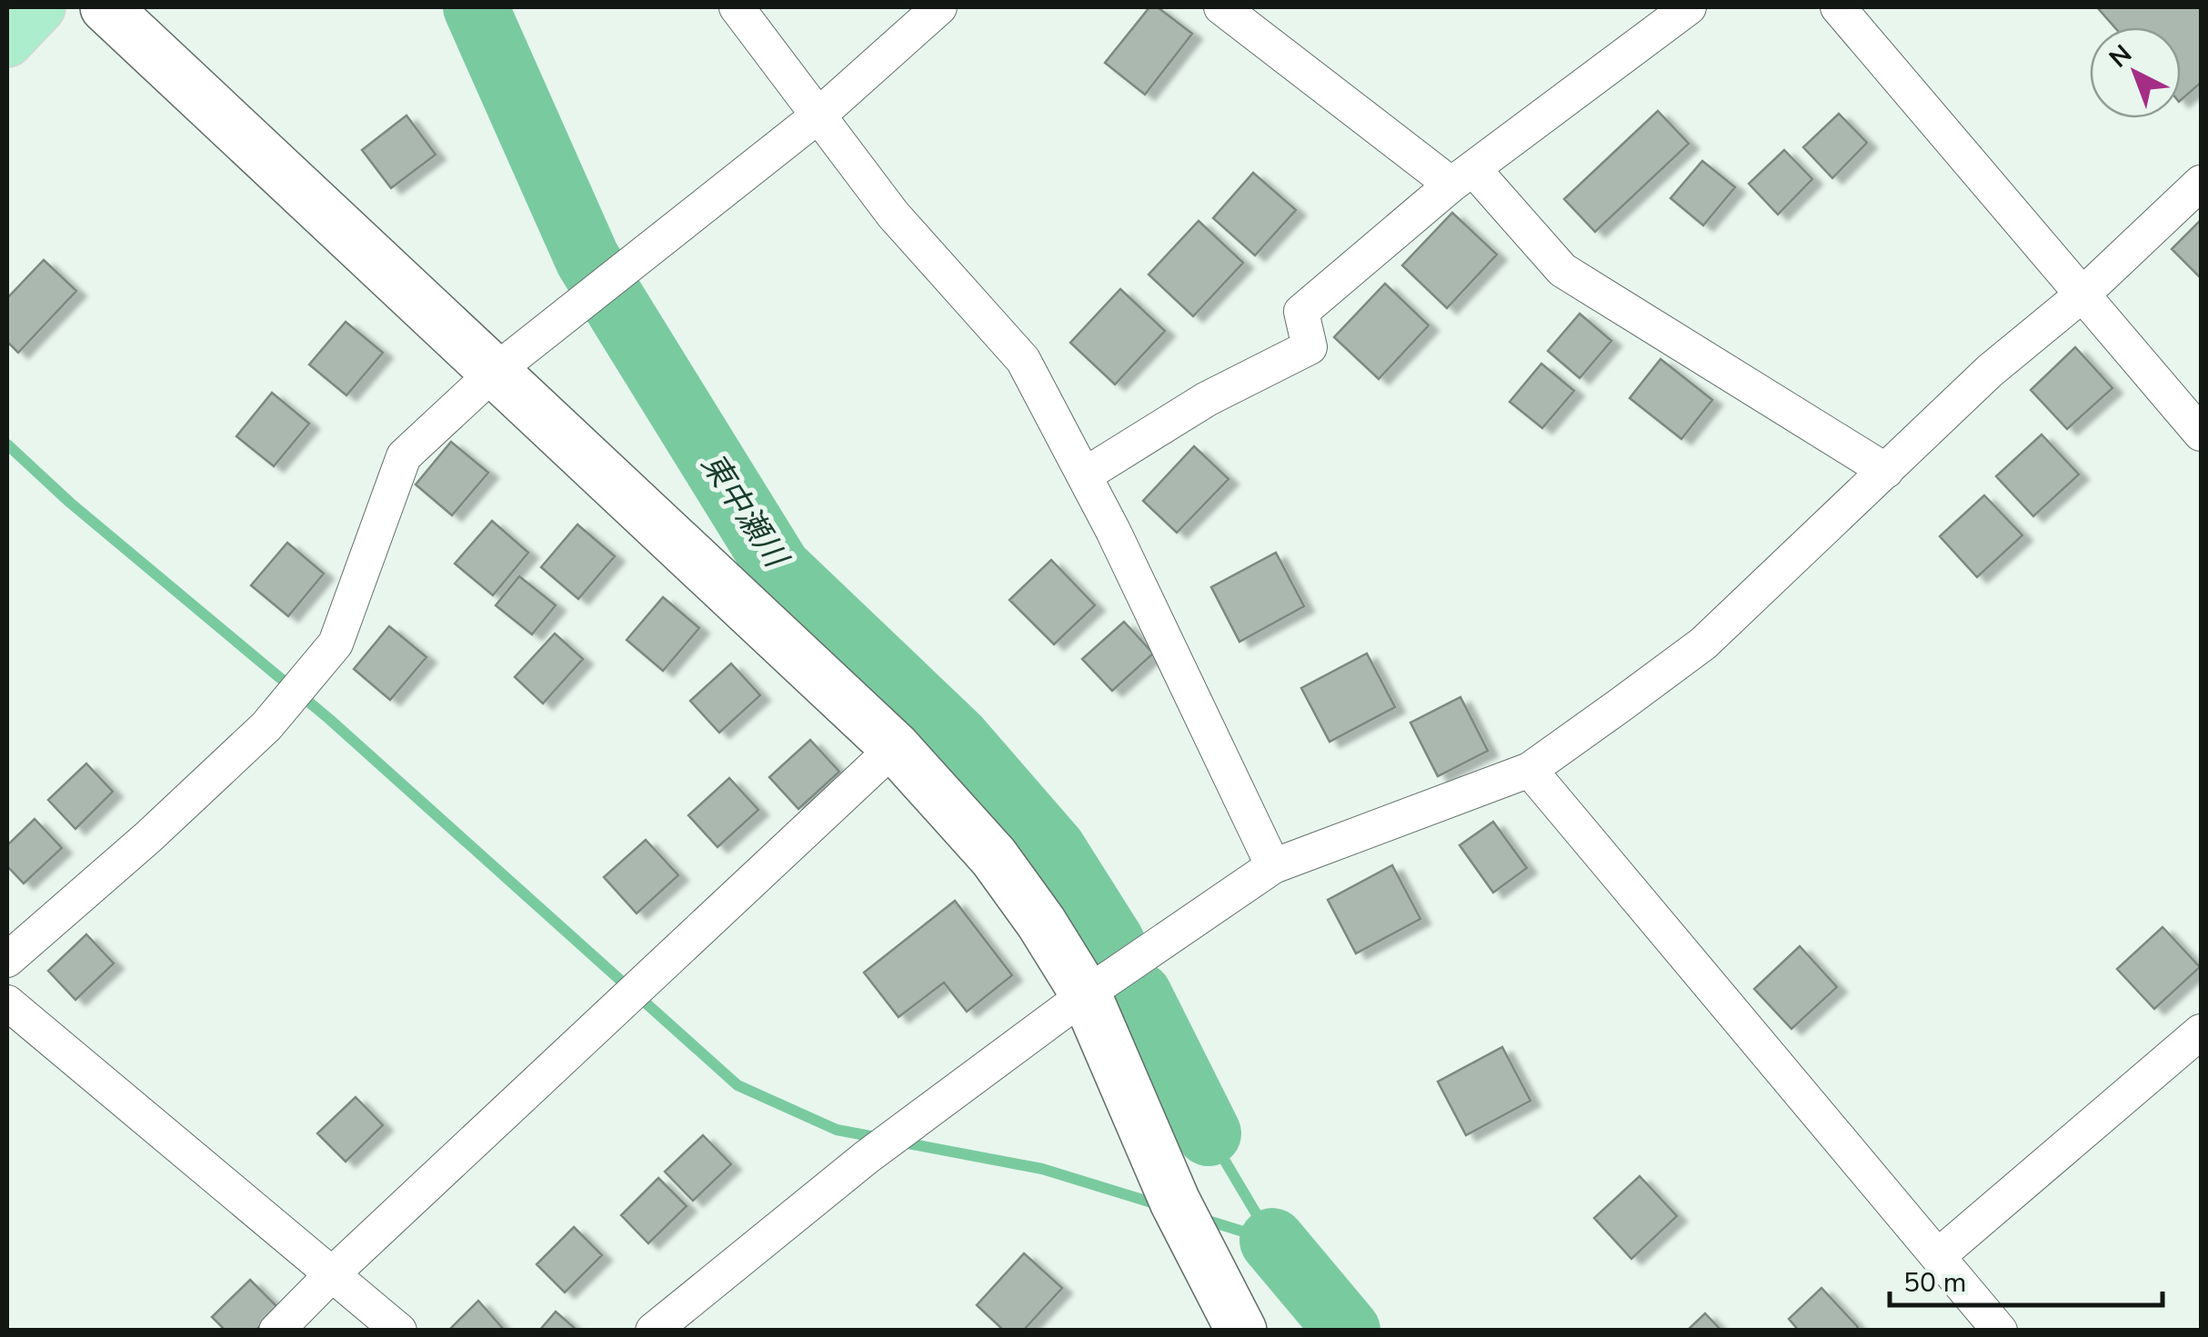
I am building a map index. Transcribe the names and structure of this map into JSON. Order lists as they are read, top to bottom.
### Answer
{
  "water": ["東中瀬川"],
  "scale_bar": "50 m",
  "north": "top left"
}
